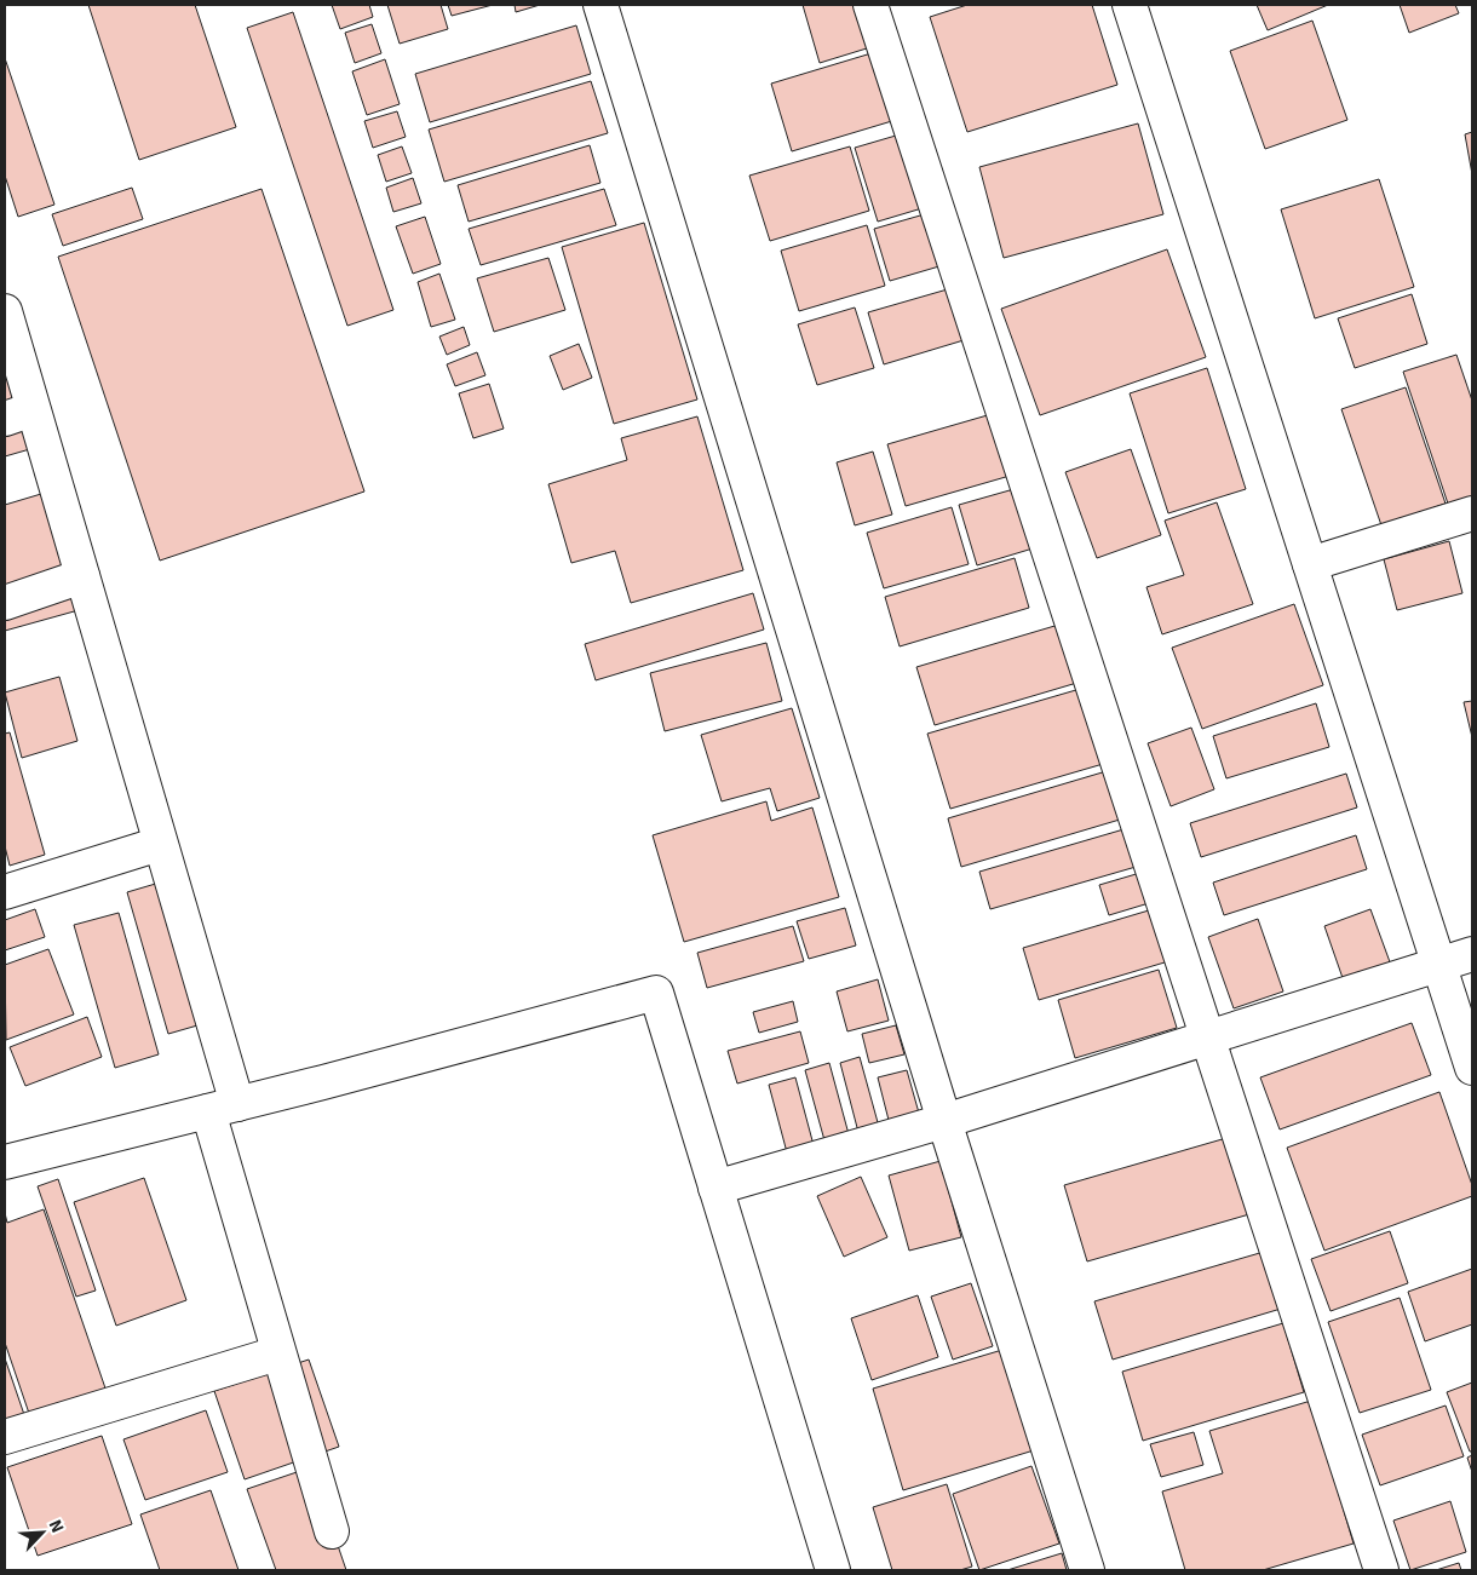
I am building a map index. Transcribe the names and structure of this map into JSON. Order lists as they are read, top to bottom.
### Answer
{
  "north": "top right"
}
